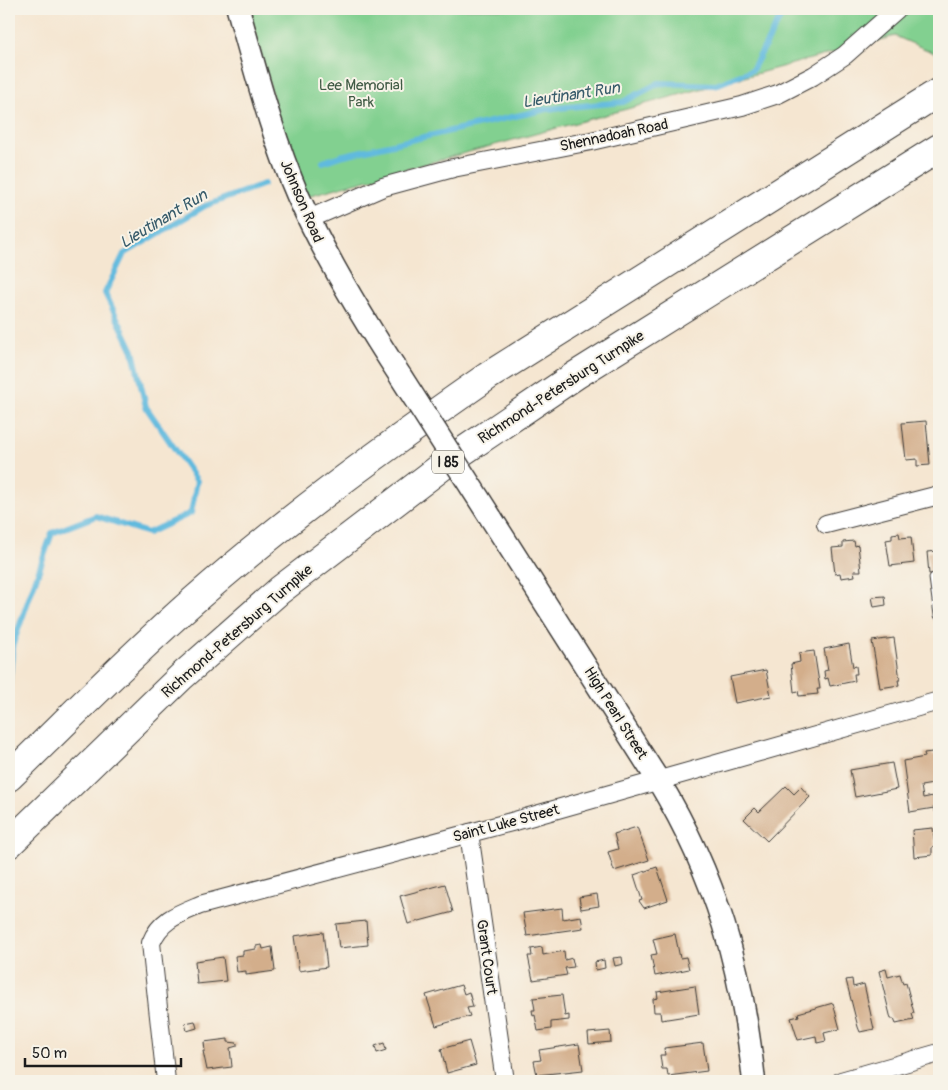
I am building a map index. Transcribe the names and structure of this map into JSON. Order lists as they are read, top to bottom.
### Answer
{
  "streets": {
    "highway": ["Richmond-Petersburg Turnpike", "I 85"],
    "street": [
      "Shennadoah Road",
      "Johnson Road",
      "High Pearl Street",
      "Saint Luke Street",
      "Grant Court"
    ]
  },
  "crossings": [
    ["Shennadoah Road", "Johnson Road"],
    ["Johnson Road", "High Pearl Street"],
    ["High Pearl Street", "Saint Luke Street"],
    ["Saint Luke Street", "Grant Court"]
  ],
  "water": ["Lieutinant Run"],
  "parks": ["Lee Memorial Park"],
  "scale_bar": "50 m"
}
